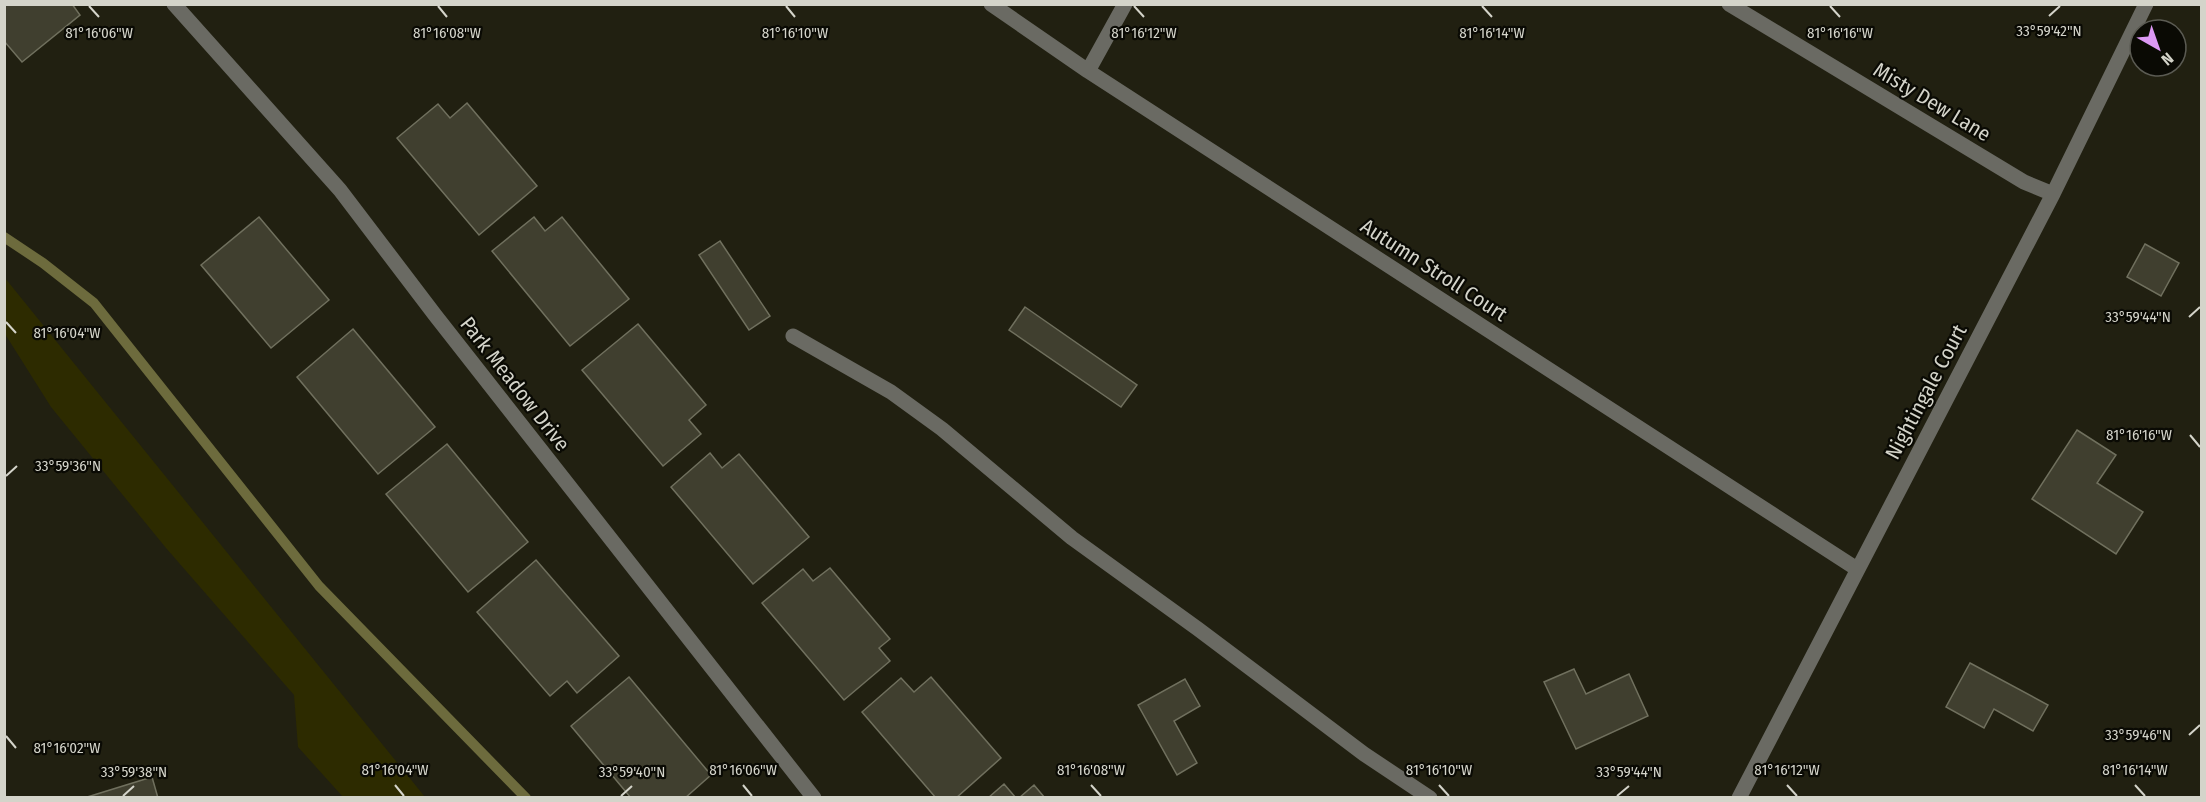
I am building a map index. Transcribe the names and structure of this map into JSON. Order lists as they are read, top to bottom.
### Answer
{
  "streets": {
    "street": [
      "Misty Dew Lane",
      "Autumn Stroll Court",
      "Park Meadow Drive",
      "Nightingale Court"
    ]
  },
  "crossings": [
    ["Misty Dew Lane", "Nightingale Court"],
    ["Autumn Stroll Court", "Nightingale Court"]
  ],
  "north": "bottom right",
  "coordinates": [
    "33°59'42\"N",
    "81°16'06\"W",
    "81°16'08\"W",
    "81°16'10\"W",
    "81°16'12\"W",
    "81°16'14\"W",
    "81°16'16\"W",
    "33°59'44\"N",
    "81°16'04\"W",
    "33°59'36\"N",
    "33°59'46\"N",
    "81°16'02\"W",
    "33°59'38\"N",
    "33°59'40\"N"
  ]
}
